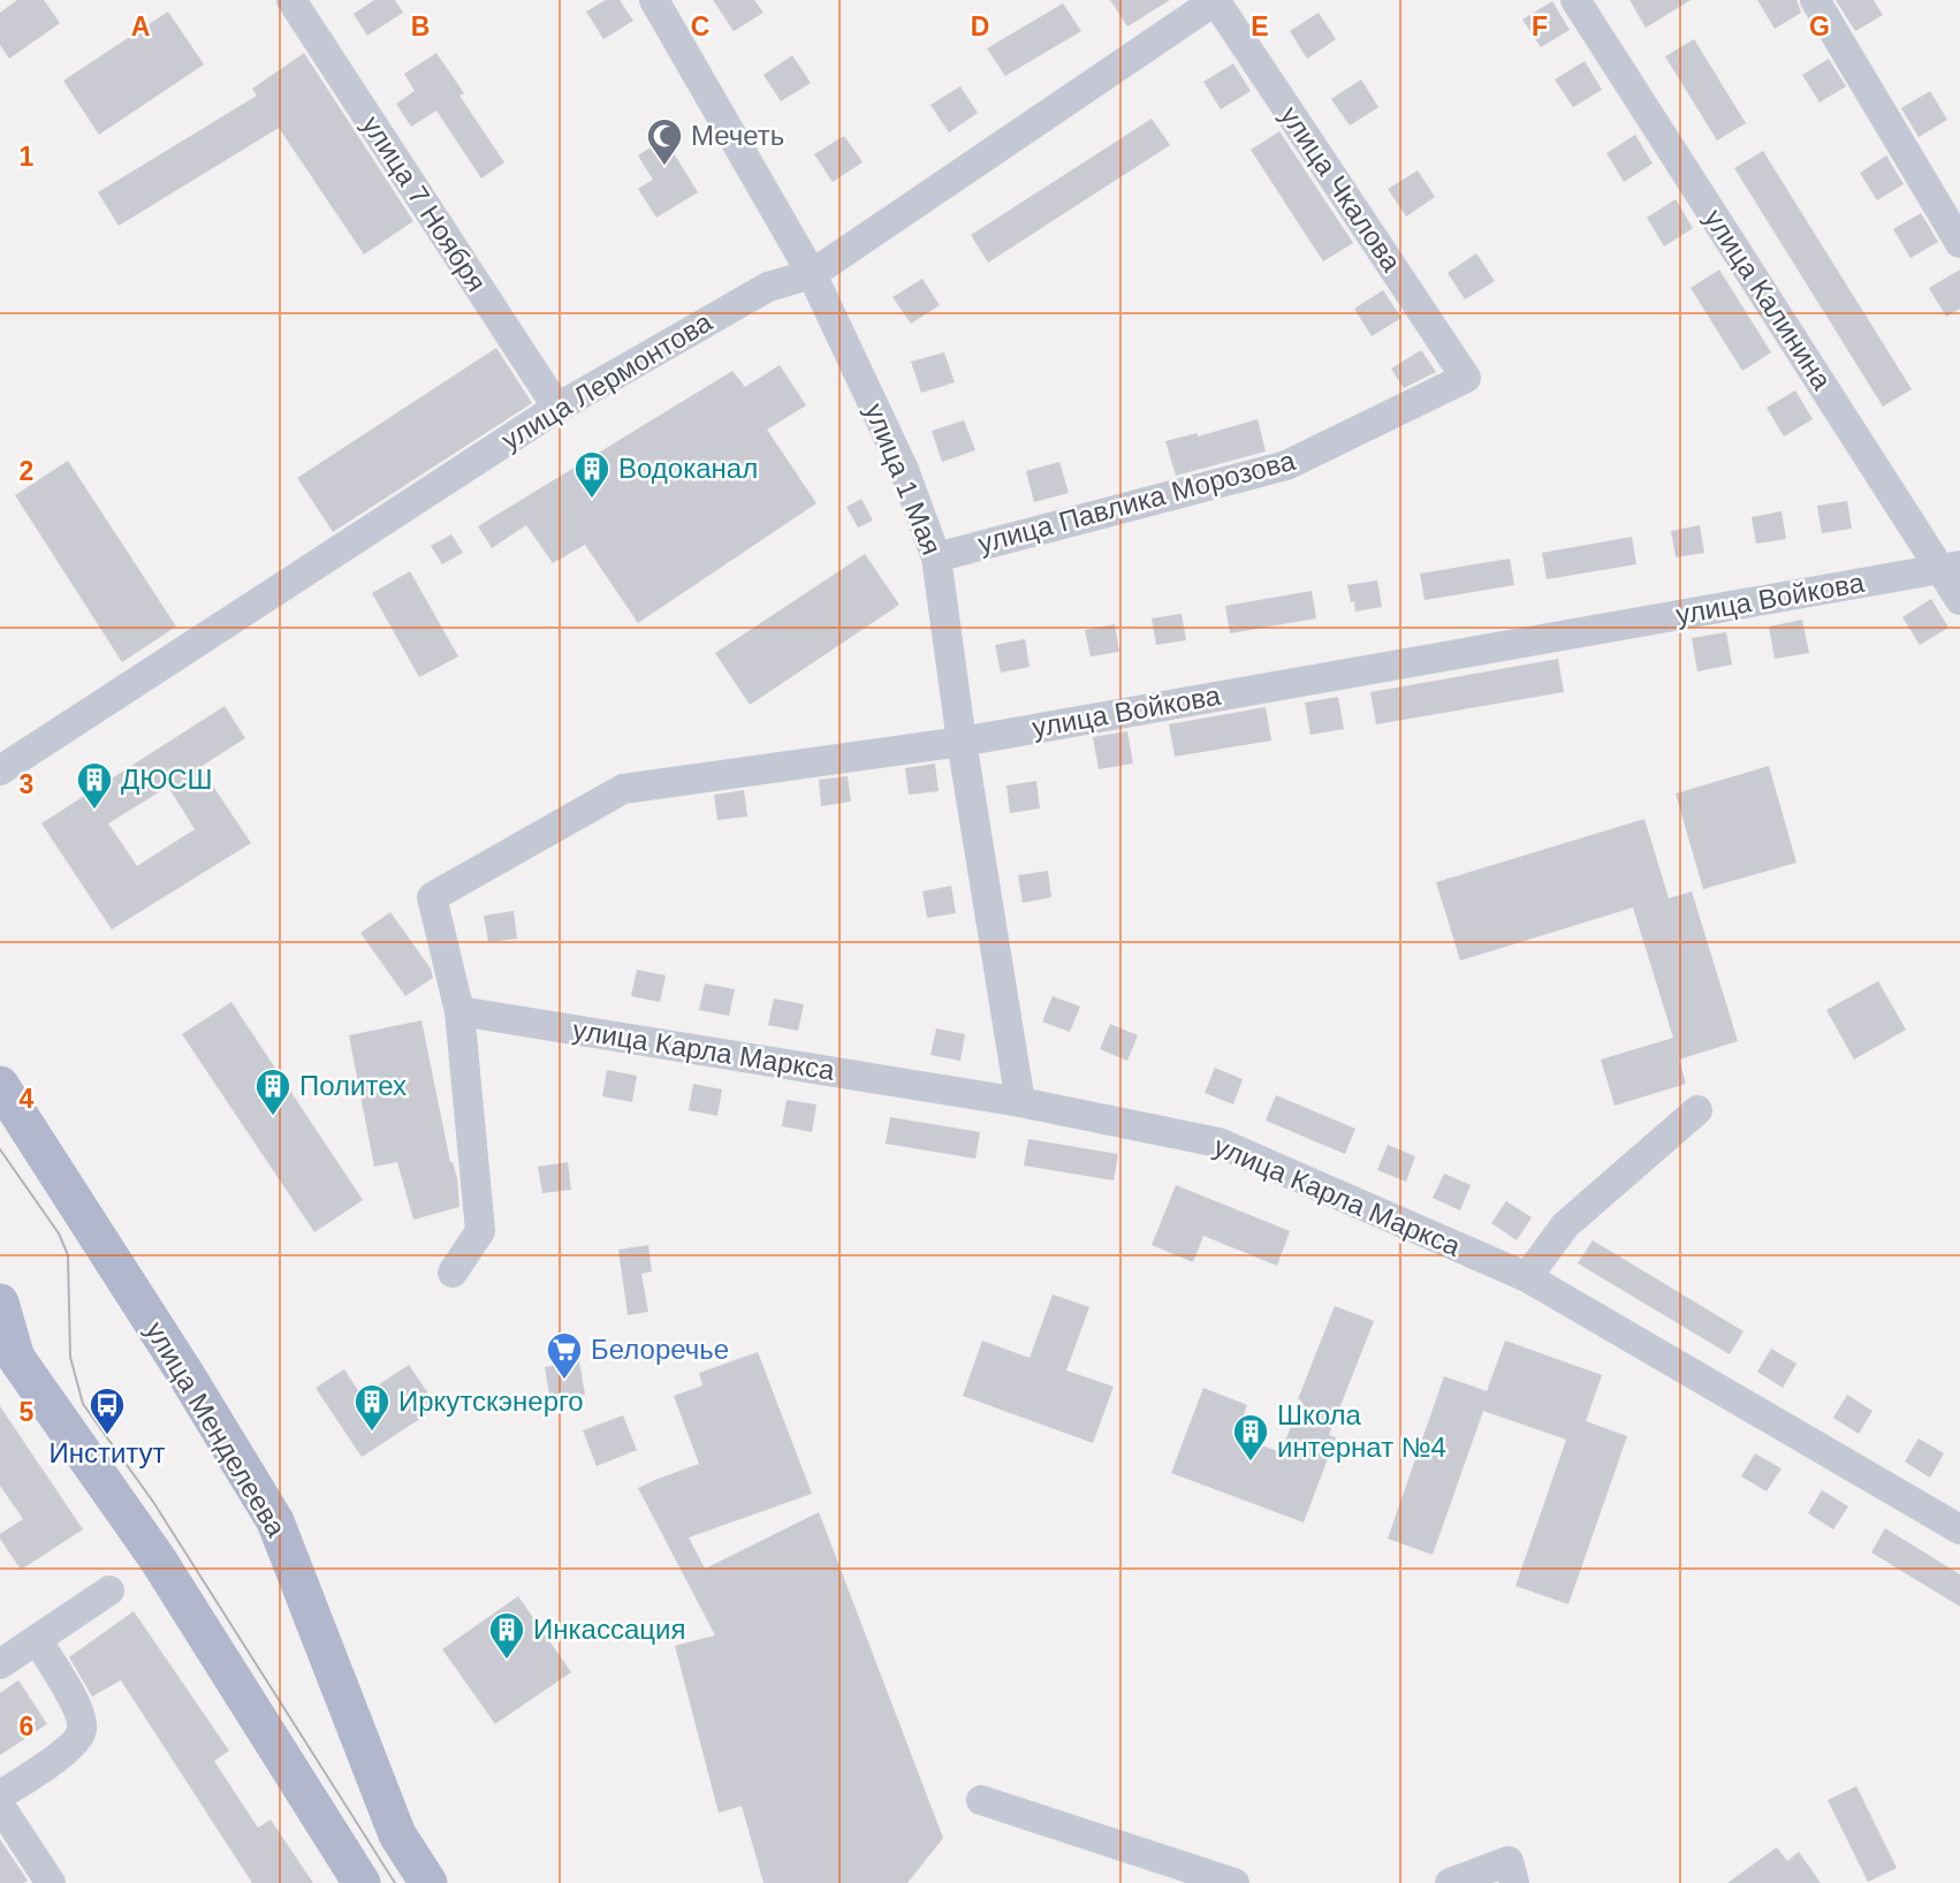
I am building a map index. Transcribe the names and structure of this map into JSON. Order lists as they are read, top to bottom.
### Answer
{
  "streets": {
    "main road": ["улица Менделеева"],
    "street": [
      "улица Чкалова",
      "улица 7 Ноября",
      "улица Калинина",
      "улица Лермонтова",
      "улица 1 Мая",
      "улица Павлика Морозова",
      "улица Войкова",
      "улица Карла Маркса"
    ]
  },
  "crossings": [
    ["улица Чкалова", "улица Лермонтова"],
    ["улица Чкалова", "улица Павлика Морозова"],
    ["улица 7 Ноября", "улица Лермонтова"],
    ["улица Калинина", "улица Войкова"],
    ["улица Лермонтова", "улица 1 Мая"],
    ["улица 1 Мая", "улица Павлика Морозова"],
    ["улица 1 Мая", "улица Войкова"],
    ["улица 1 Мая", "улица Карла Маркса"],
    ["улица Войкова", "улица Карла Маркса"]
  ],
  "places": {
    "mosque": ["Мечеть"],
    "building": [
      "Водоканал",
      "ДЮСШ",
      "Политех",
      "Иркутскэнерго",
      "Школа интернат №4",
      "Инкассация"
    ],
    "supermarket": ["Белоречье"],
    "bus stop": ["Институт"]
  },
  "grid": {
    "columns": [
      "A",
      "B",
      "C",
      "D",
      "E",
      "F",
      "G"
    ],
    "rows": [
      "1",
      "2",
      "3",
      "4",
      "5",
      "6"
    ]
  }
}
